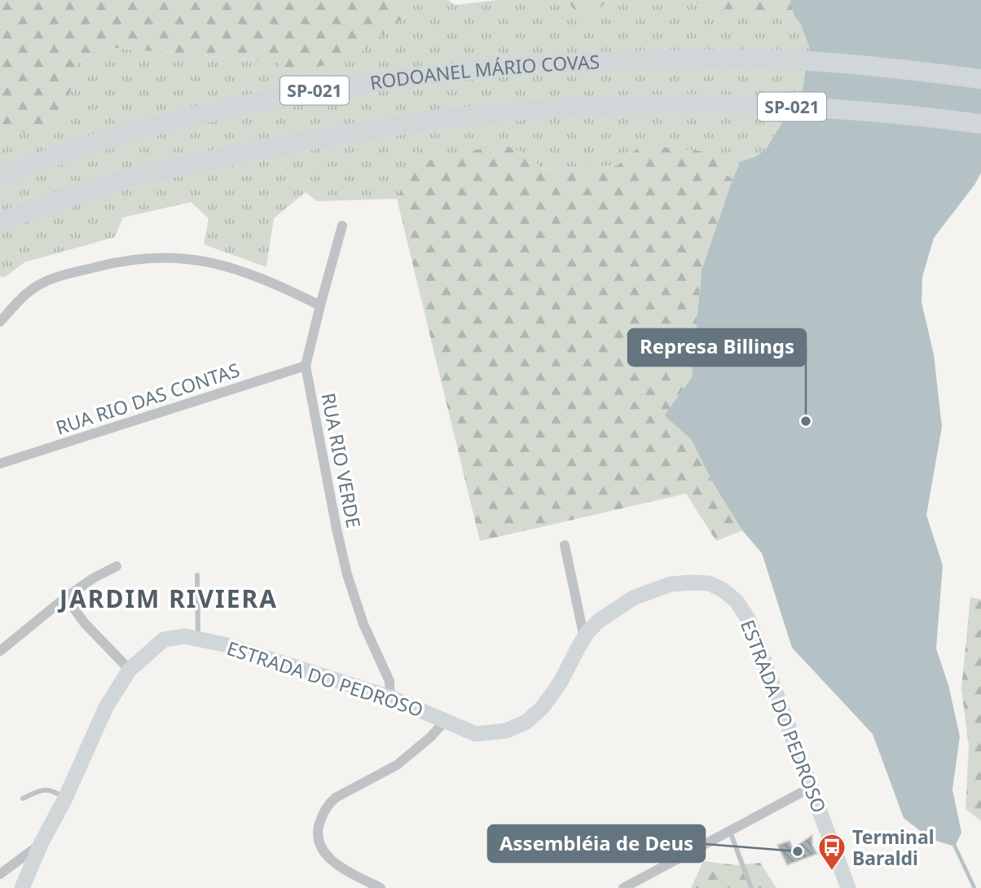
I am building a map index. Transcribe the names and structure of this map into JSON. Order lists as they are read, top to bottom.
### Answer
{
  "streets": {
    "highway": ["RODOANEL MÁRIO COVAS", "SP-021"],
    "main road": ["ESTRADA DO PEDROSO"],
    "street": ["RUA RIO DAS CONTAS", "RUA RIO VERDE"]
  },
  "crossings": [
    ["RUA RIO DAS CONTAS", "RUA RIO VERDE"],
    ["RUA RIO VERDE", "ESTRADA DO PEDROSO"]
  ],
  "districts": ["JARDIM RIVIERA"],
  "places": {
    "other": ["Represa Billings", "Assembléia de Deus"],
    "bus stop": ["Terminal Baraldi"]
  }
}
